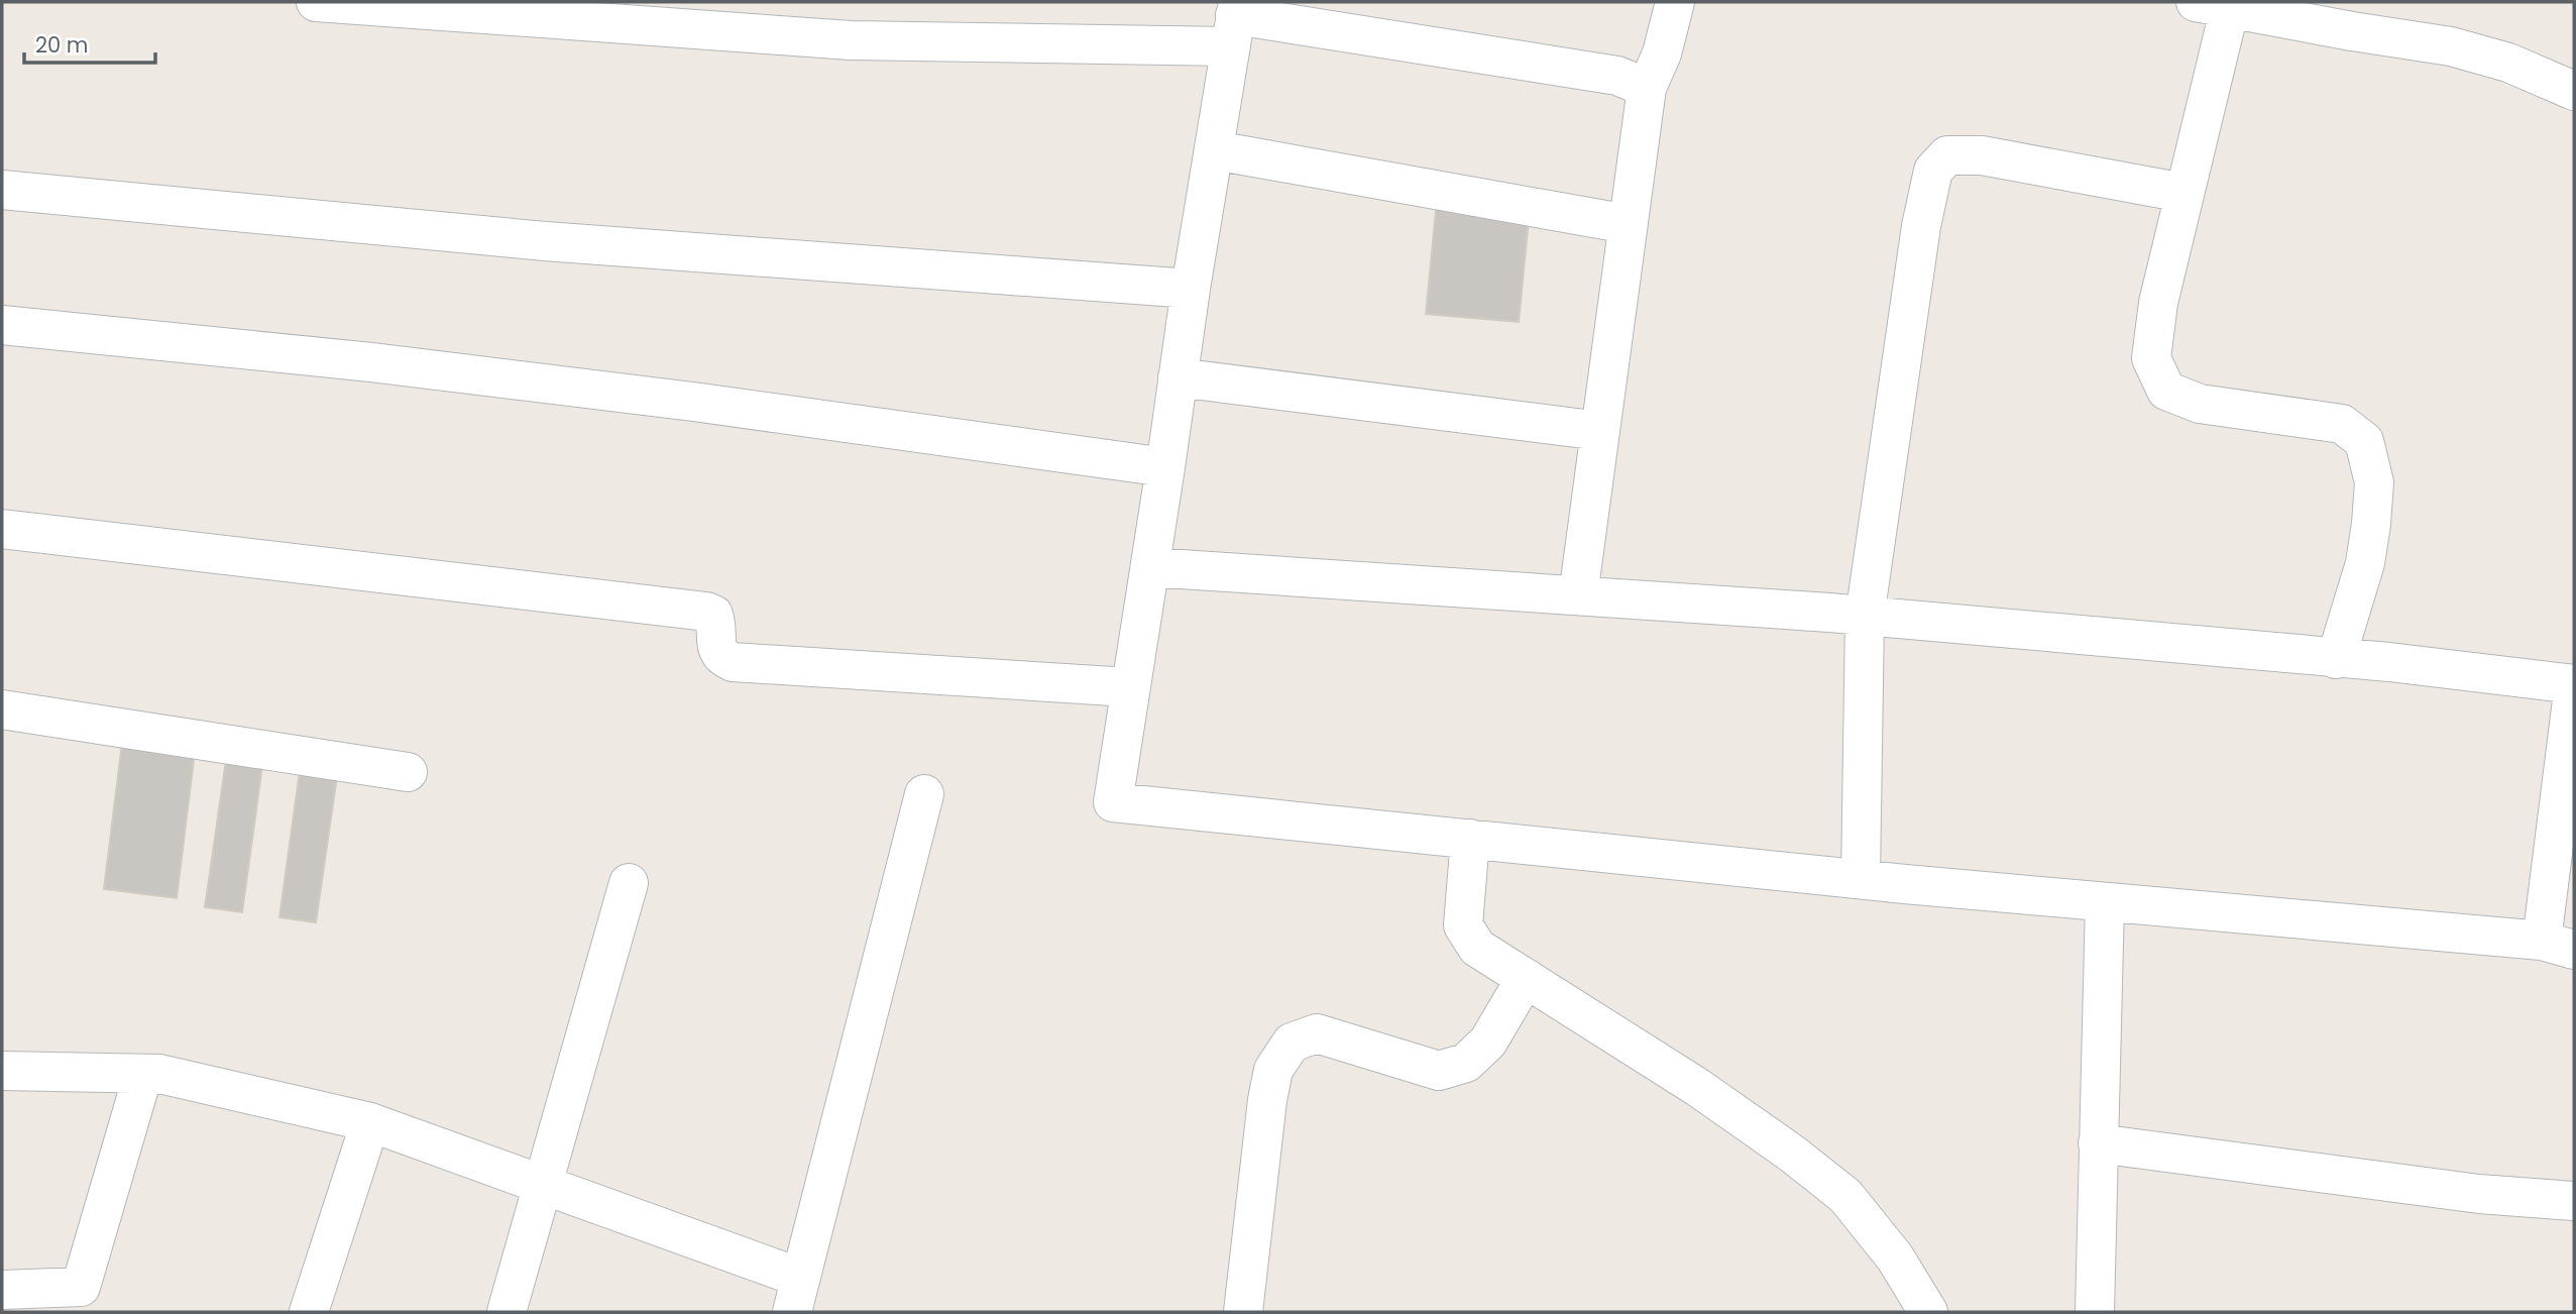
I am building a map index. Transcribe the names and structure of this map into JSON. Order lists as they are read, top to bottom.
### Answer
{
  "scale_bar": "20 m"
}
